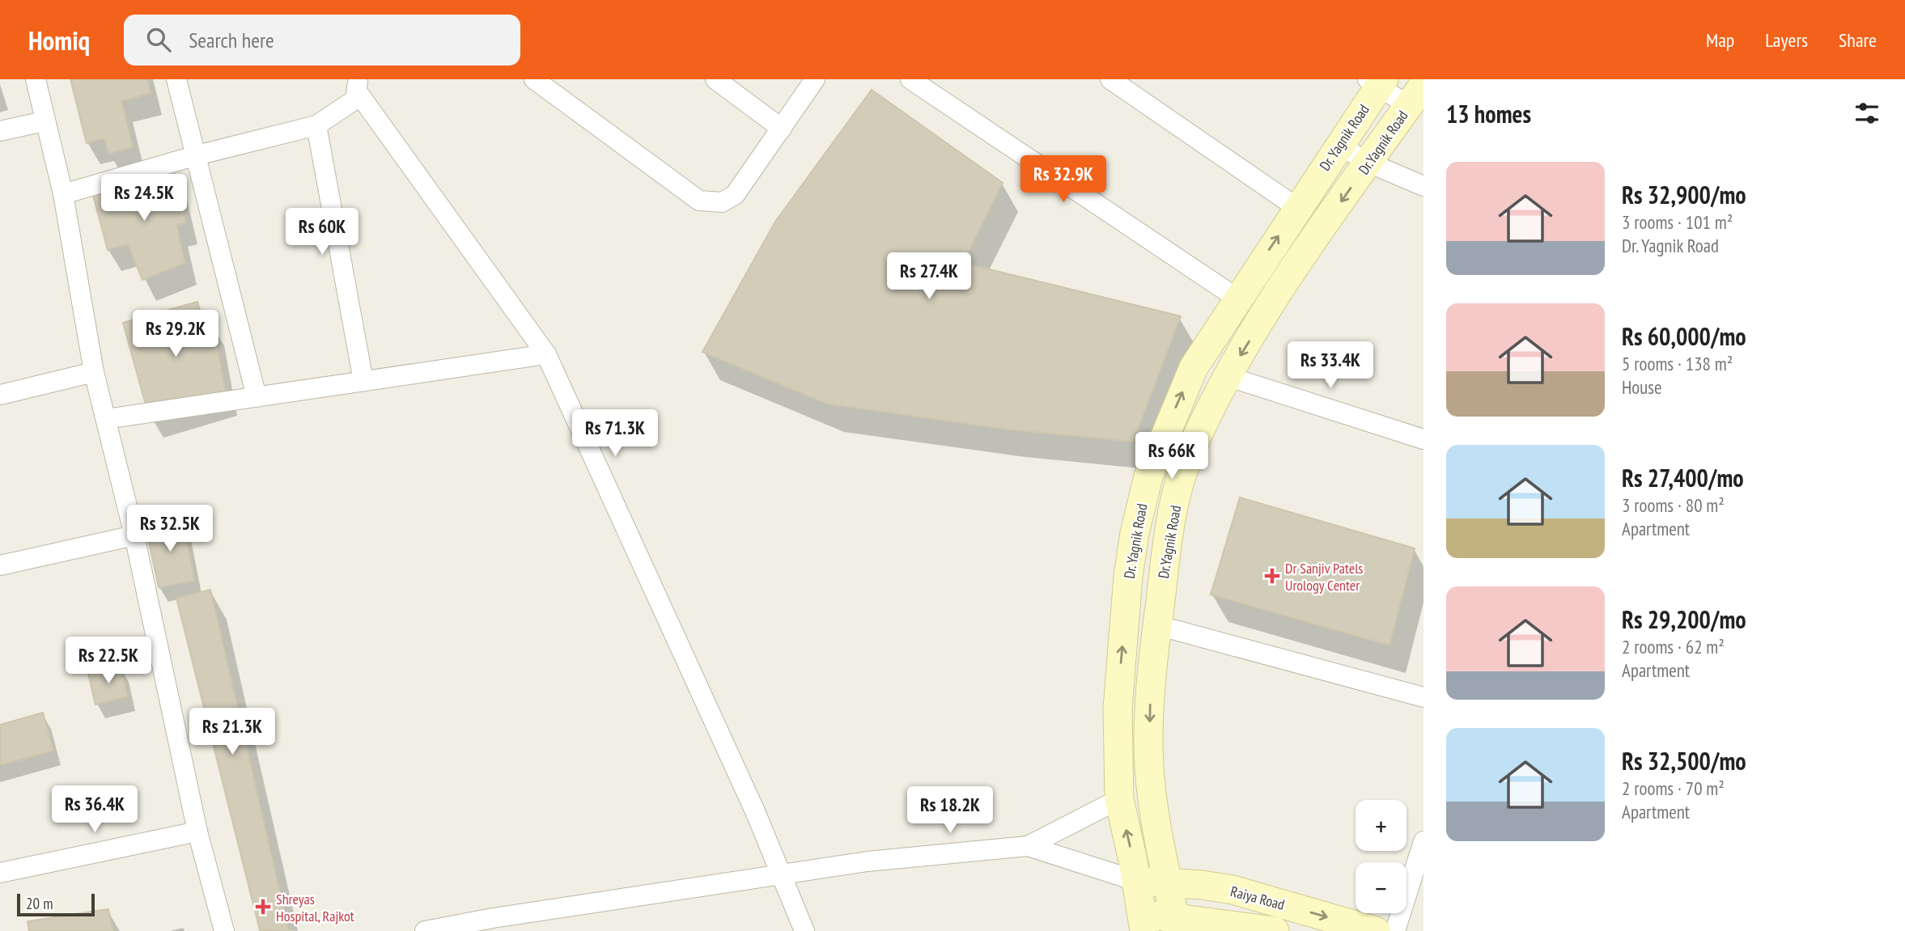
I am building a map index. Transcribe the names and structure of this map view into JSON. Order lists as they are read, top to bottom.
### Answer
{
  "streets": {
    "street": ["Dr. Yagnik Road", "Dr.Yagnik Road", "Raiya Road"]
  },
  "crossings": [
    ["Dr. Yagnik Road", "Raiya Road"],
    ["Dr.Yagnik Road", "Raiya Road"]
  ],
  "one_way": ["Dr. Yagnik Road", "Dr.Yagnik Road"],
  "places": {
    "health": ["Dr Sanjiv Patels Urology Center", "Shreyas Hospital, Rajkot"]
  },
  "scale_bar": "20 m",
  "page": {
    "header": "Homiq",
    "search": "Search here",
    "nav": ["Map", "Layers", "Share"],
    "heading": "13 homes",
    "list": [
      {
        "name": "Rs 32,900/mo",
        "note": "3 rooms · 101 m² · Dr. Yagnik Road"
      },
      {
        "name": "Rs 60,000/mo",
        "note": "5 rooms · 138 m² · House"
      },
      {
        "name": "Rs 27,400/mo",
        "note": "3 rooms · 80 m² · Apartment"
      },
      {
        "name": "Rs 29,200/mo",
        "note": "2 rooms · 62 m² · Apartment"
      },
      {
        "name": "Rs 32,500/mo",
        "note": "2 rooms · 70 m² · Apartment"
      }
    ],
    "price": [
      "Rs 32.9K",
      "Rs 24.5K",
      "Rs 60K",
      "Rs 27.4K",
      "Rs 29.2K",
      "Rs 33.4K",
      "Rs 71.3K",
      "Rs 66K",
      "Rs 32.5K",
      "Rs 22.5K",
      "Rs 21.3K",
      "Rs 36.4K",
      "Rs 18.2K"
    ],
    "map_buttons": ["+", "−"],
    "scale": "20 m"
  }
}
